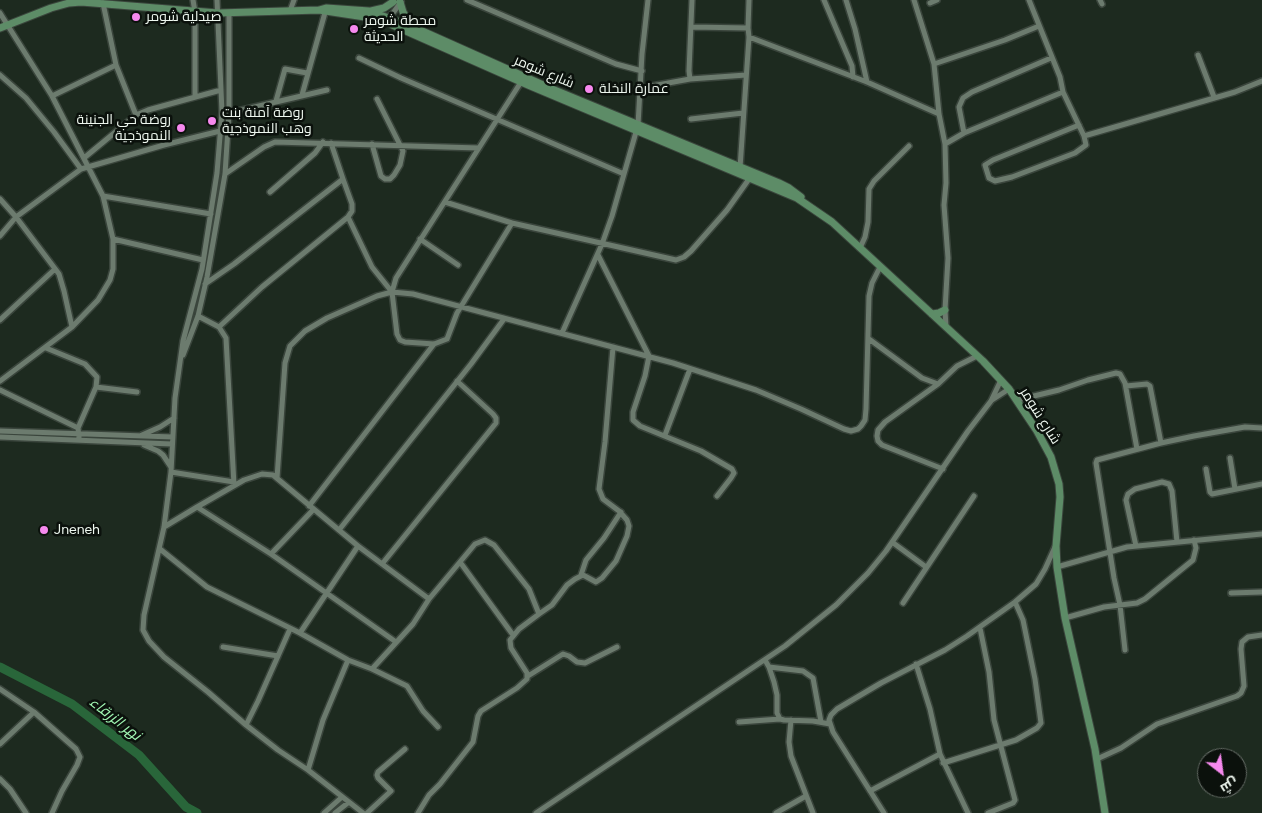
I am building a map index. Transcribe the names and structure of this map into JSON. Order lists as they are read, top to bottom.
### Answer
{
  "streets": {
    "main road": ["شارع شومر"]
  },
  "water": ["نهر الزرقاء"],
  "places": [
    "صيدلية شومر",
    "محطة شومر الحديثة",
    "عمارة النخلة",
    "روضة آمنة بنت وهب النموذجية",
    "روضة حي الجنينة النموذجية",
    "Jneneh"
  ],
  "north": "bottom right"
}
